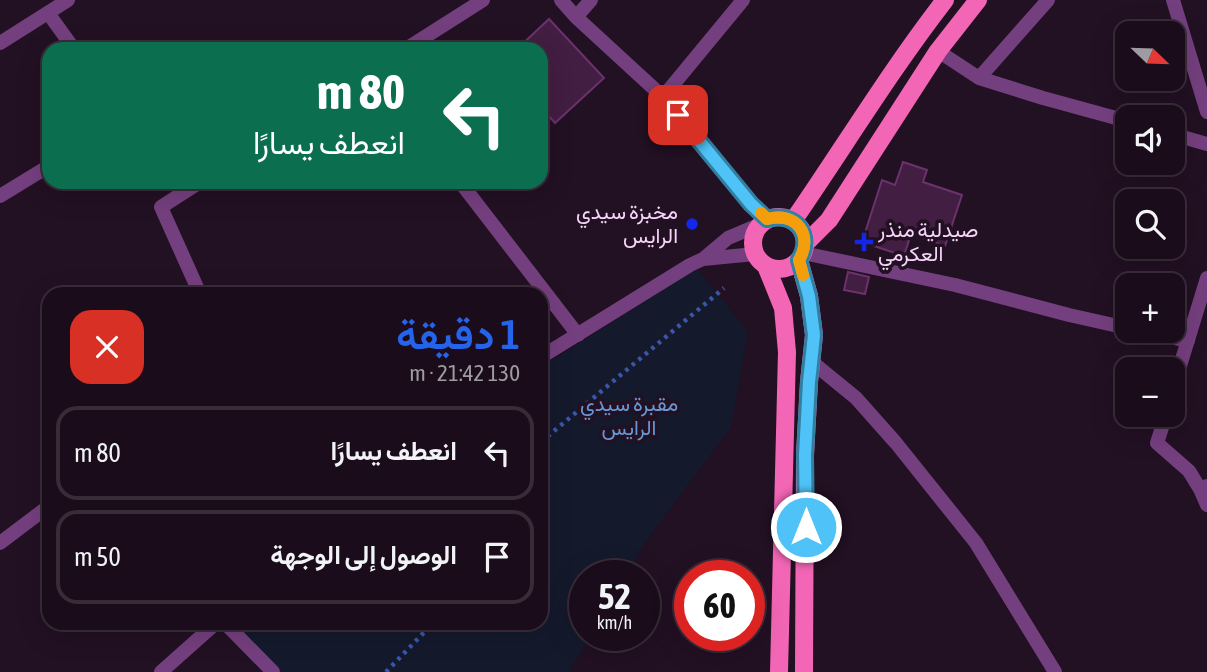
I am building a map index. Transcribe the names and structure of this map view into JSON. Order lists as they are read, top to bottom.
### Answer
{
  "parks": ["مقبرة سيدي الرايس"],
  "places": {
    "other": ["مخبزة سيدي الرايس"],
    "health": ["صيدلية منذر العكرمي"]
  },
  "north": "bottom right",
  "page": {
    "map_buttons": ["+", "−"],
    "turn": ["80 m", "انعطف يسارًا"],
    "heading": ["1 دقيقة", "130 m · 21:42"],
    "list": [
      {
        "name": "انعطف يسارًا",
        "value": "80 m"
      },
      {
        "name": "الوصول إلى الوجهة",
        "value": "50 m"
      }
    ],
    "speed": "52 km/h",
    "limit": "60"
  }
}
